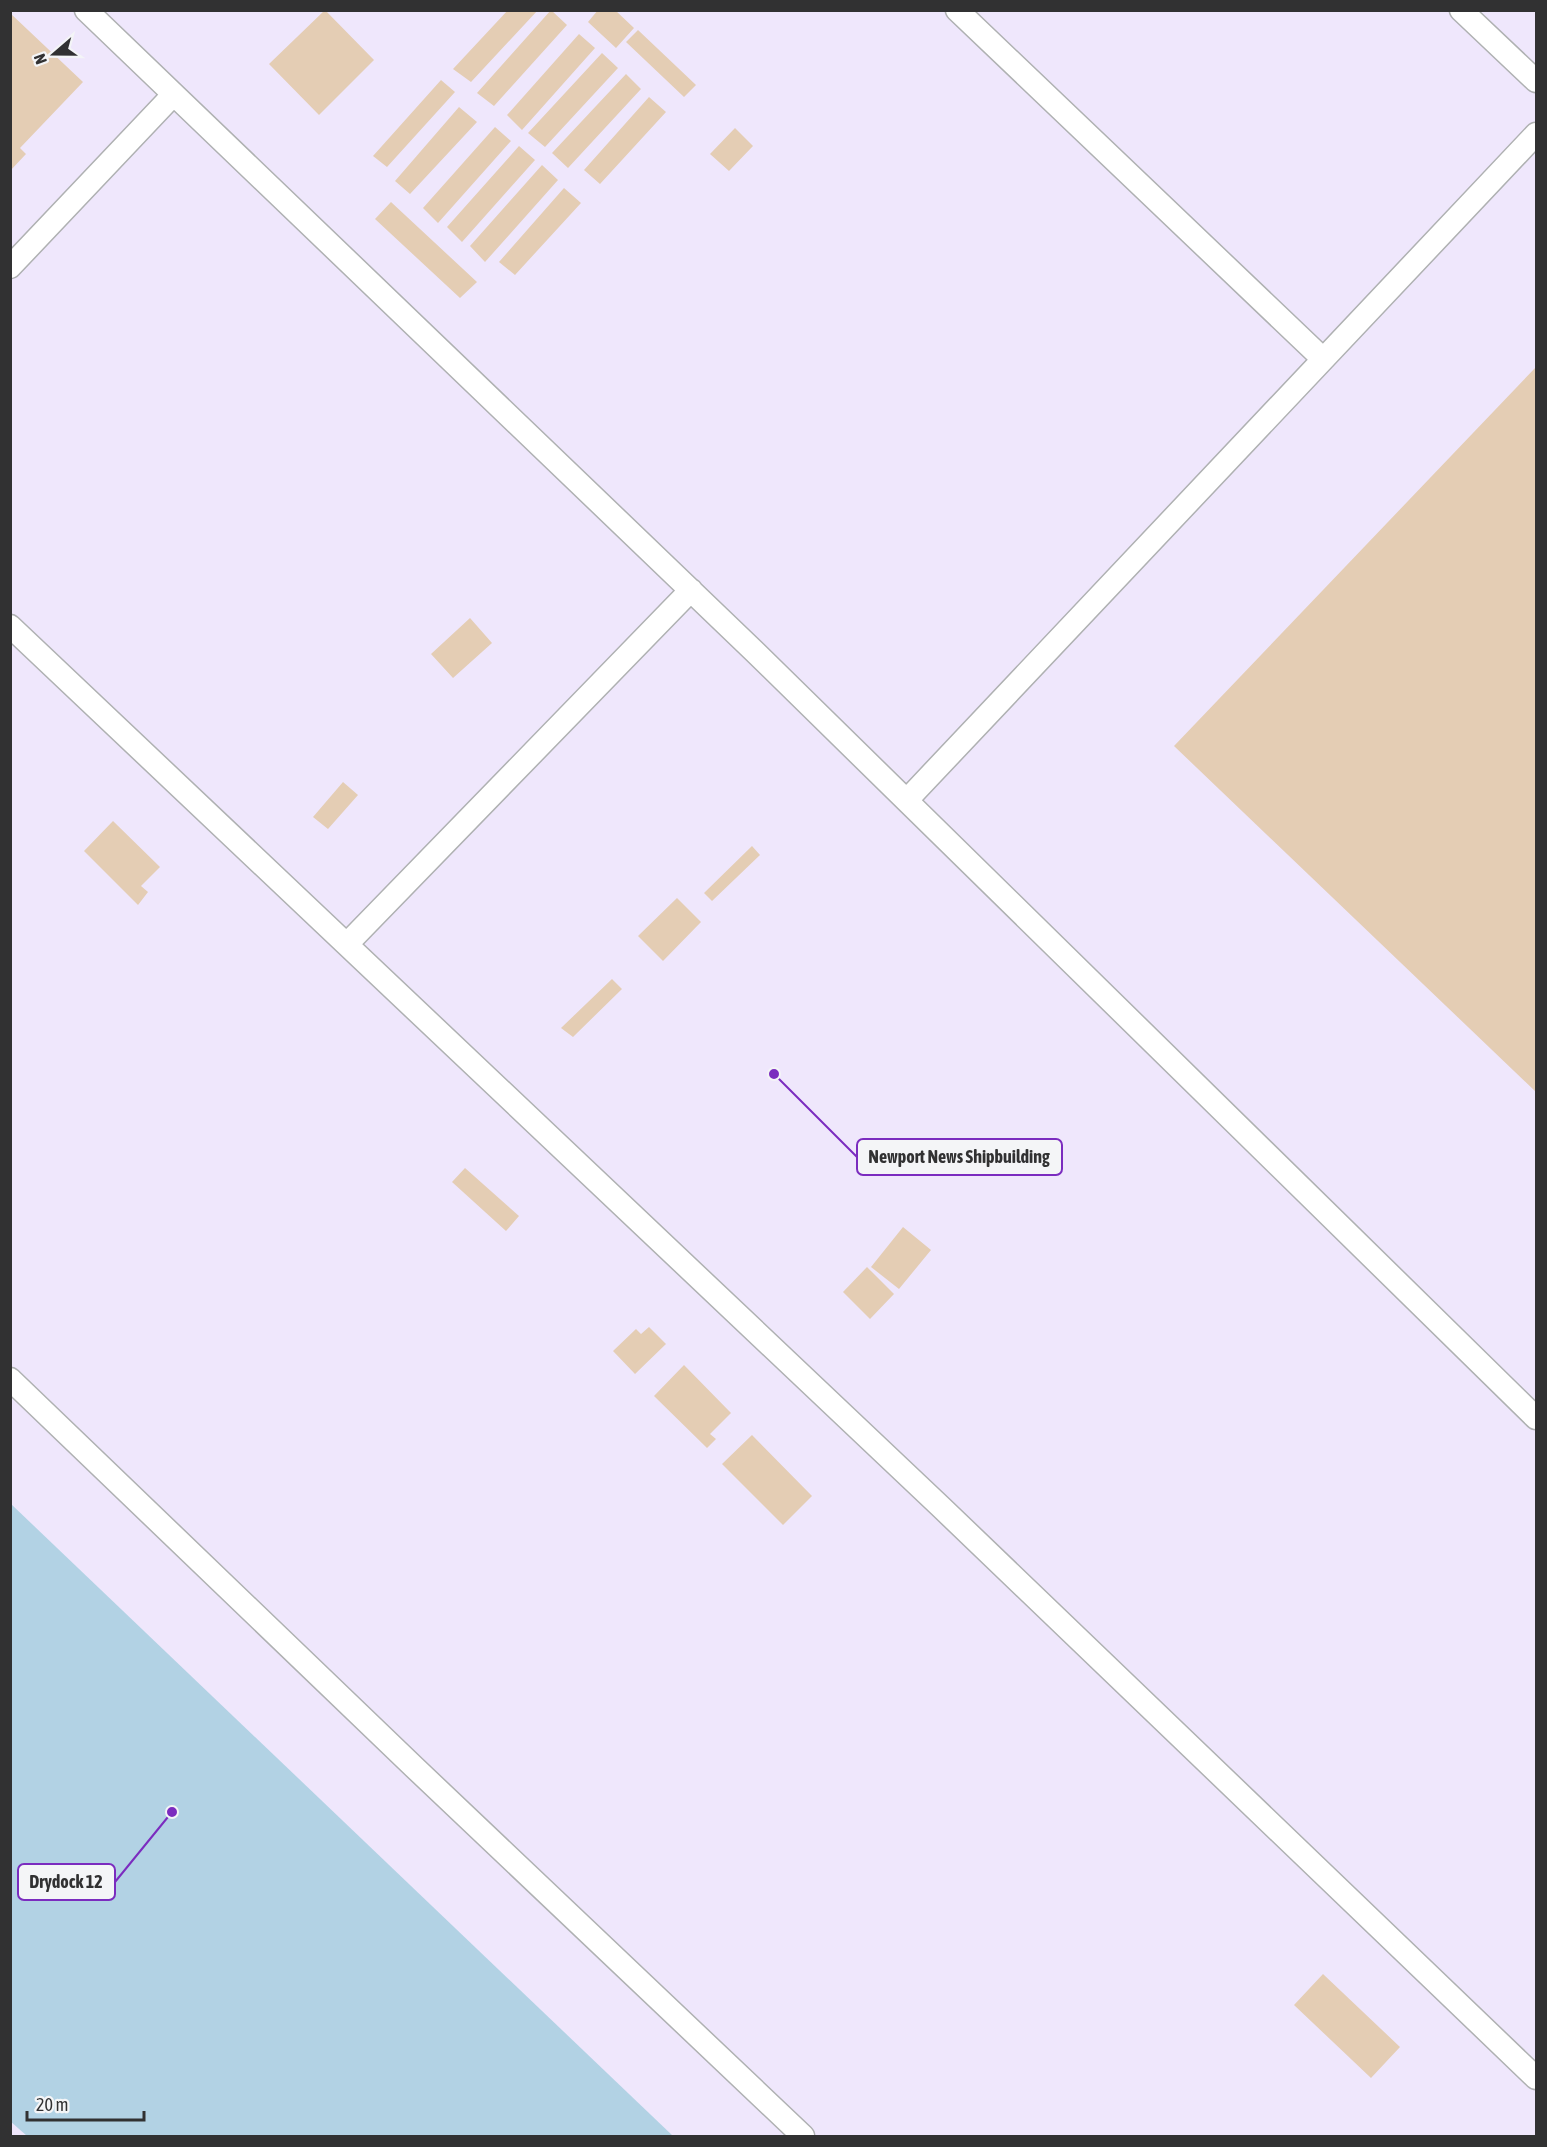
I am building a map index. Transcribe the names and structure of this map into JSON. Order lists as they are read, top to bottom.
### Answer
{
  "places": ["Newport News Shipbuilding", "Drydock 12"],
  "scale_bar": "20 m",
  "north": "left"
}
